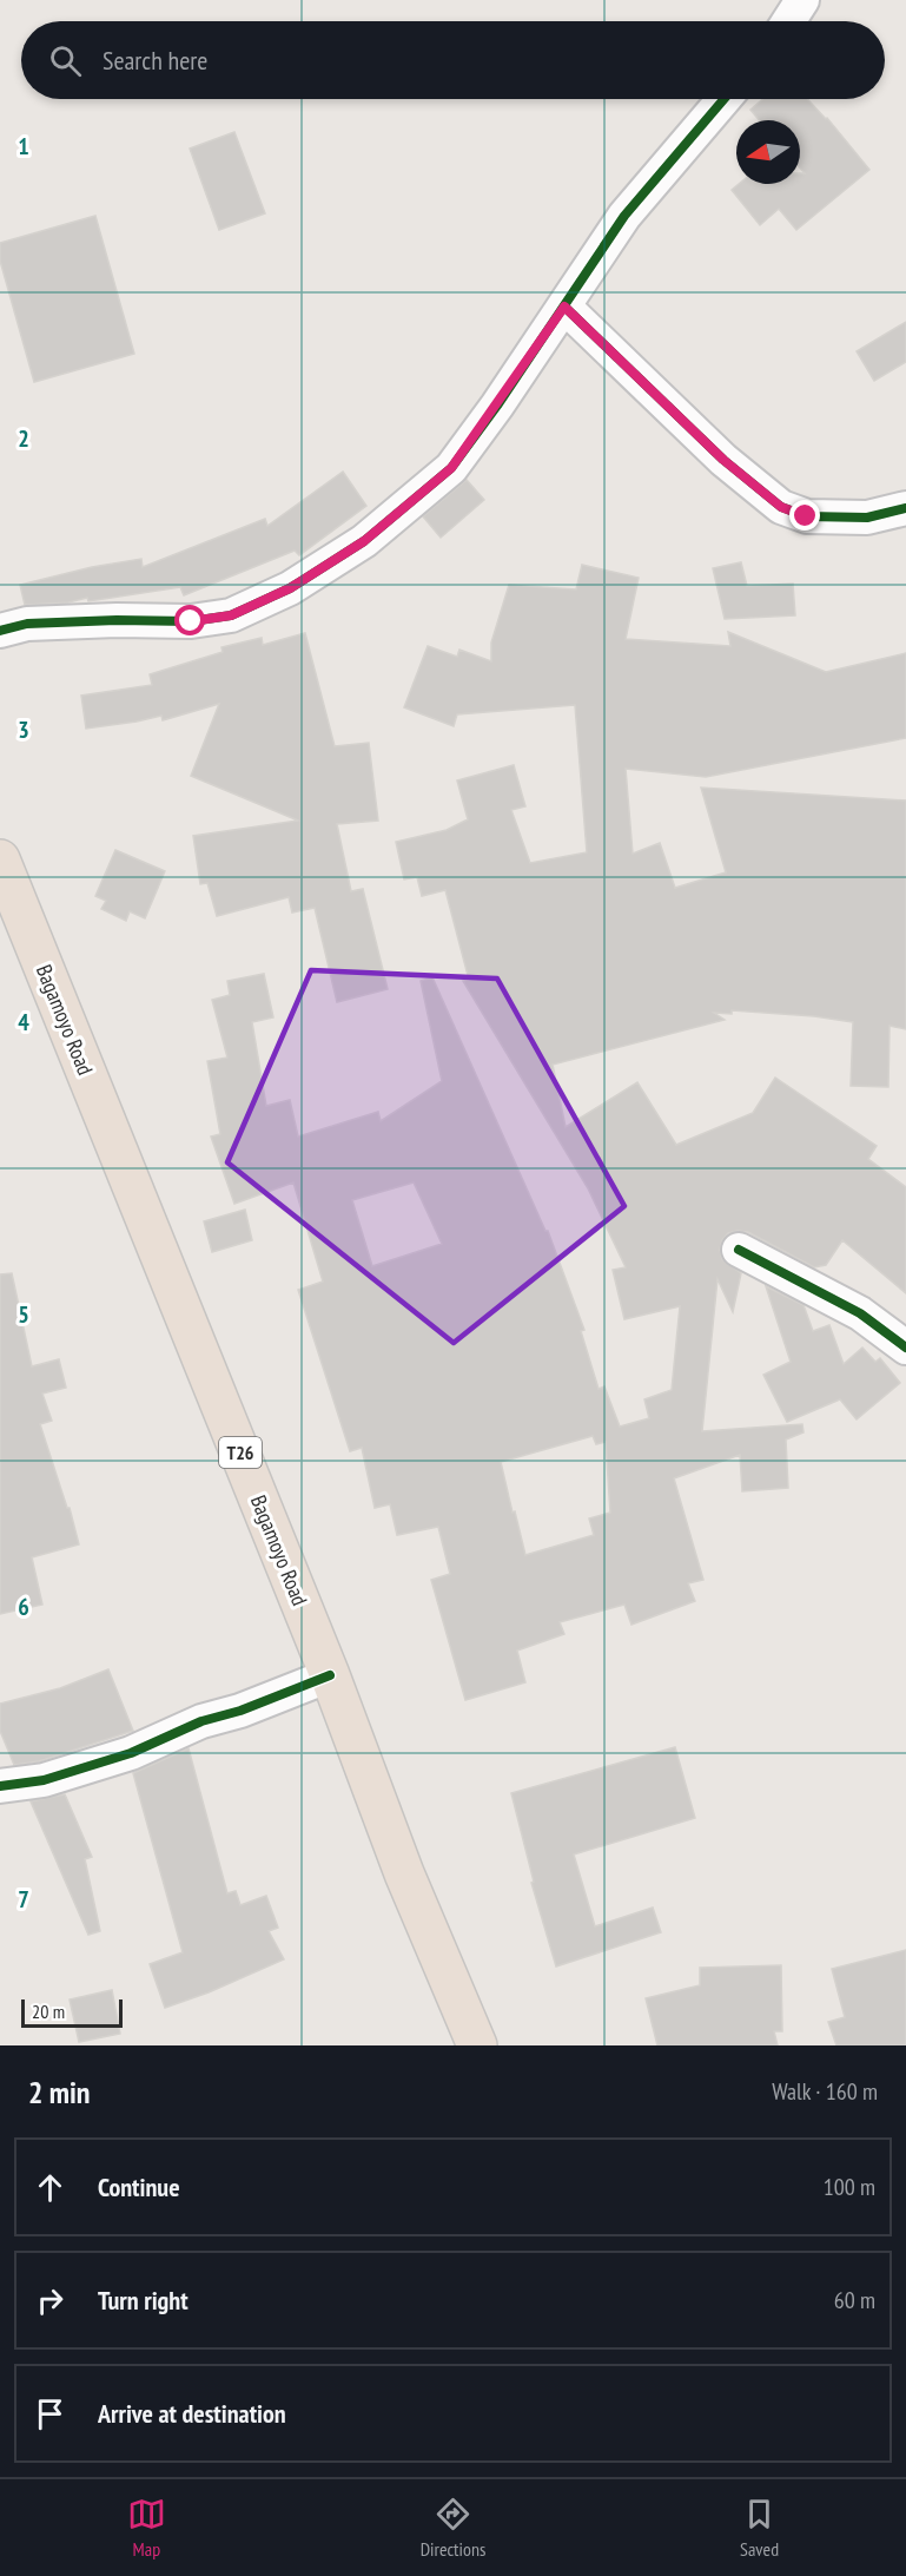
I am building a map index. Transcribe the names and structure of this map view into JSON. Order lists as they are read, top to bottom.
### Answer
{
  "streets": {
    "highway": ["Bagamoyo Road", "T26"]
  },
  "scale_bar": "20 m",
  "north": "left",
  "page": {
    "search": "Search here",
    "scale": "20 m",
    "heading": ["2 min", "Walk · 160 m"],
    "list": [
      ["Continue", "100 m"],
      ["Turn right", "60 m"],
      "Arrive at destination"
    ],
    "nav": ["Map", "Directions", "Saved"]
  },
  "grid": {
    "rows": [
      "1",
      "2",
      "3",
      "4",
      "5",
      "6",
      "7"
    ]
  }
}
